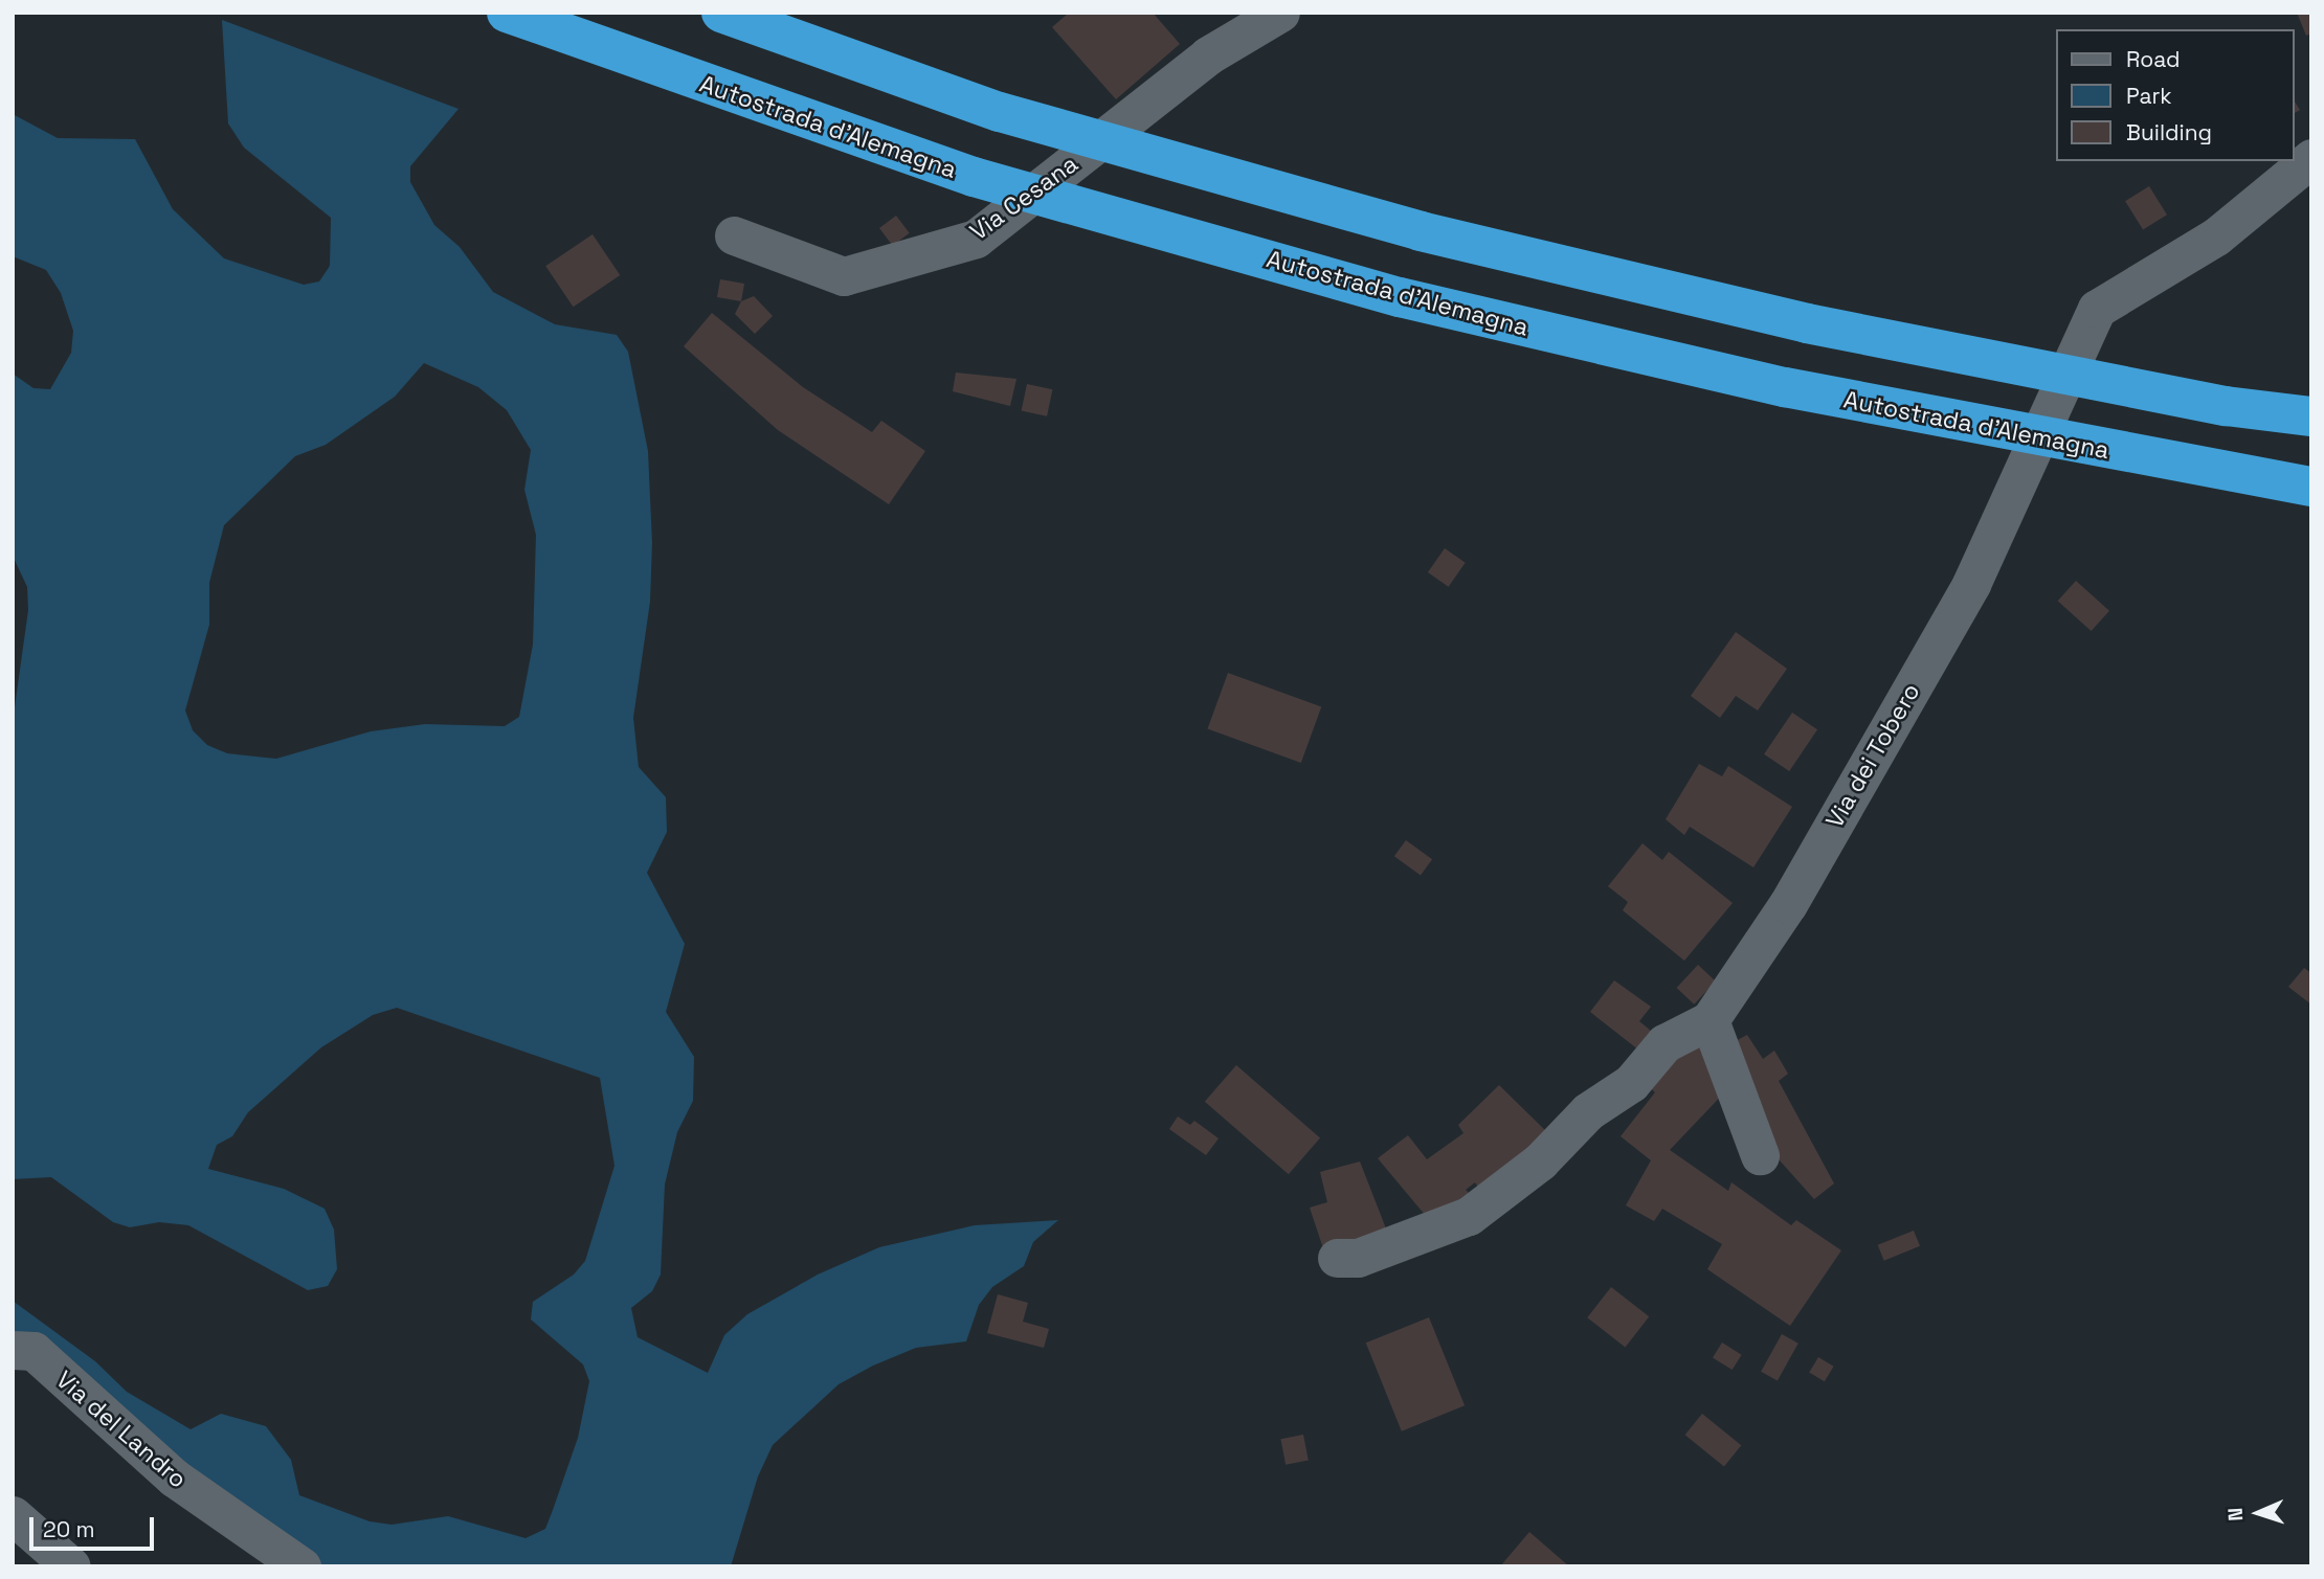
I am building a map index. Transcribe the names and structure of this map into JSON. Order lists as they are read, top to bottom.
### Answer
{
  "streets": {
    "highway": ["Autostrada d'Alemagna"],
    "street": ["Via Cesana", "Via dei Tobero", "Via del Landro"]
  },
  "legend": ["Road", "Park", "Building"],
  "scale_bar": "20 m",
  "north": "left"
}
